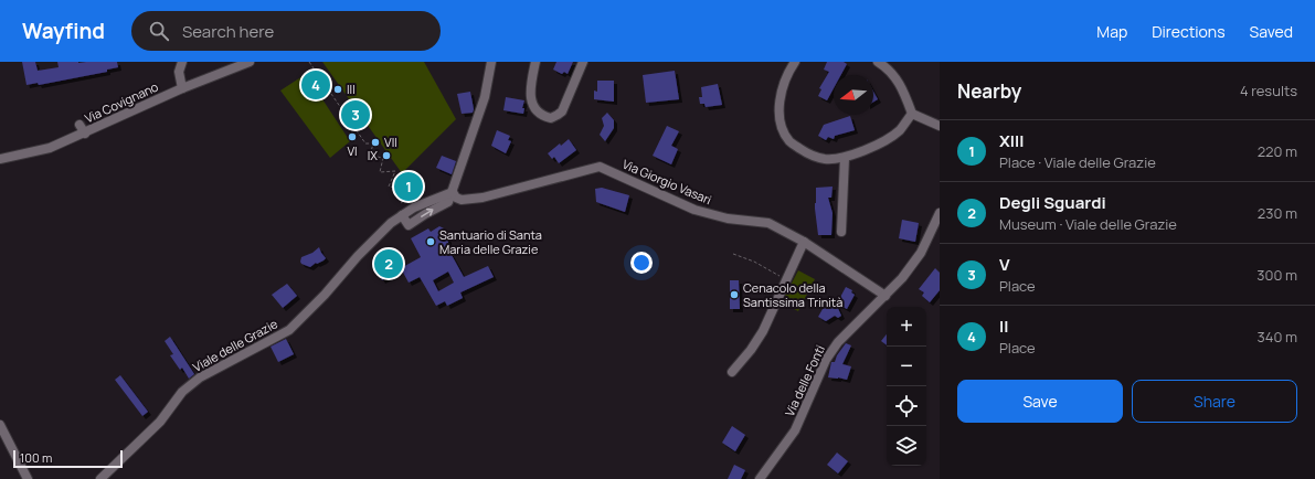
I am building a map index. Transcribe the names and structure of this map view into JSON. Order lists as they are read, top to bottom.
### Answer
{
  "streets": {
    "street": [
      "Via Covignano",
      "Via Giorgio Vasari",
      "Viale delle Grazie",
      "Via delle Fonti"
    ]
  },
  "crossings": [
    ["Via Giorgio Vasari", "Viale delle Grazie"],
    ["Via Giorgio Vasari", "Via delle Fonti"]
  ],
  "places": [
    "III",
    "VI",
    "VII",
    "IX",
    "Santuario di Santa Maria delle Grazie",
    "Cenacolo della Santissima Trinità"
  ],
  "scale_bar": "100 m",
  "north": "left",
  "page": {
    "header": "Wayfind",
    "search": "Search here",
    "nav": ["Map", "Directions", "Saved"],
    "heading": ["Nearby", "4 results"],
    "pins": [
      "4",
      "3",
      "1",
      "2"
    ],
    "list": [
      {
        "mark": "1",
        "name": "XIII",
        "note": "Place · Viale delle Grazie",
        "value": "220 m"
      },
      {
        "mark": "2",
        "name": "Degli Sguardi",
        "note": "Museum · Viale delle Grazie",
        "value": "230 m"
      },
      {
        "mark": "3",
        "name": "V",
        "note": "Place",
        "value": "300 m"
      },
      {
        "mark": "4",
        "name": "II",
        "note": "Place",
        "value": "340 m"
      }
    ],
    "map_buttons": ["+", "−"],
    "buttons": ["Save", "Share"],
    "scale": "100 m"
  }
}
